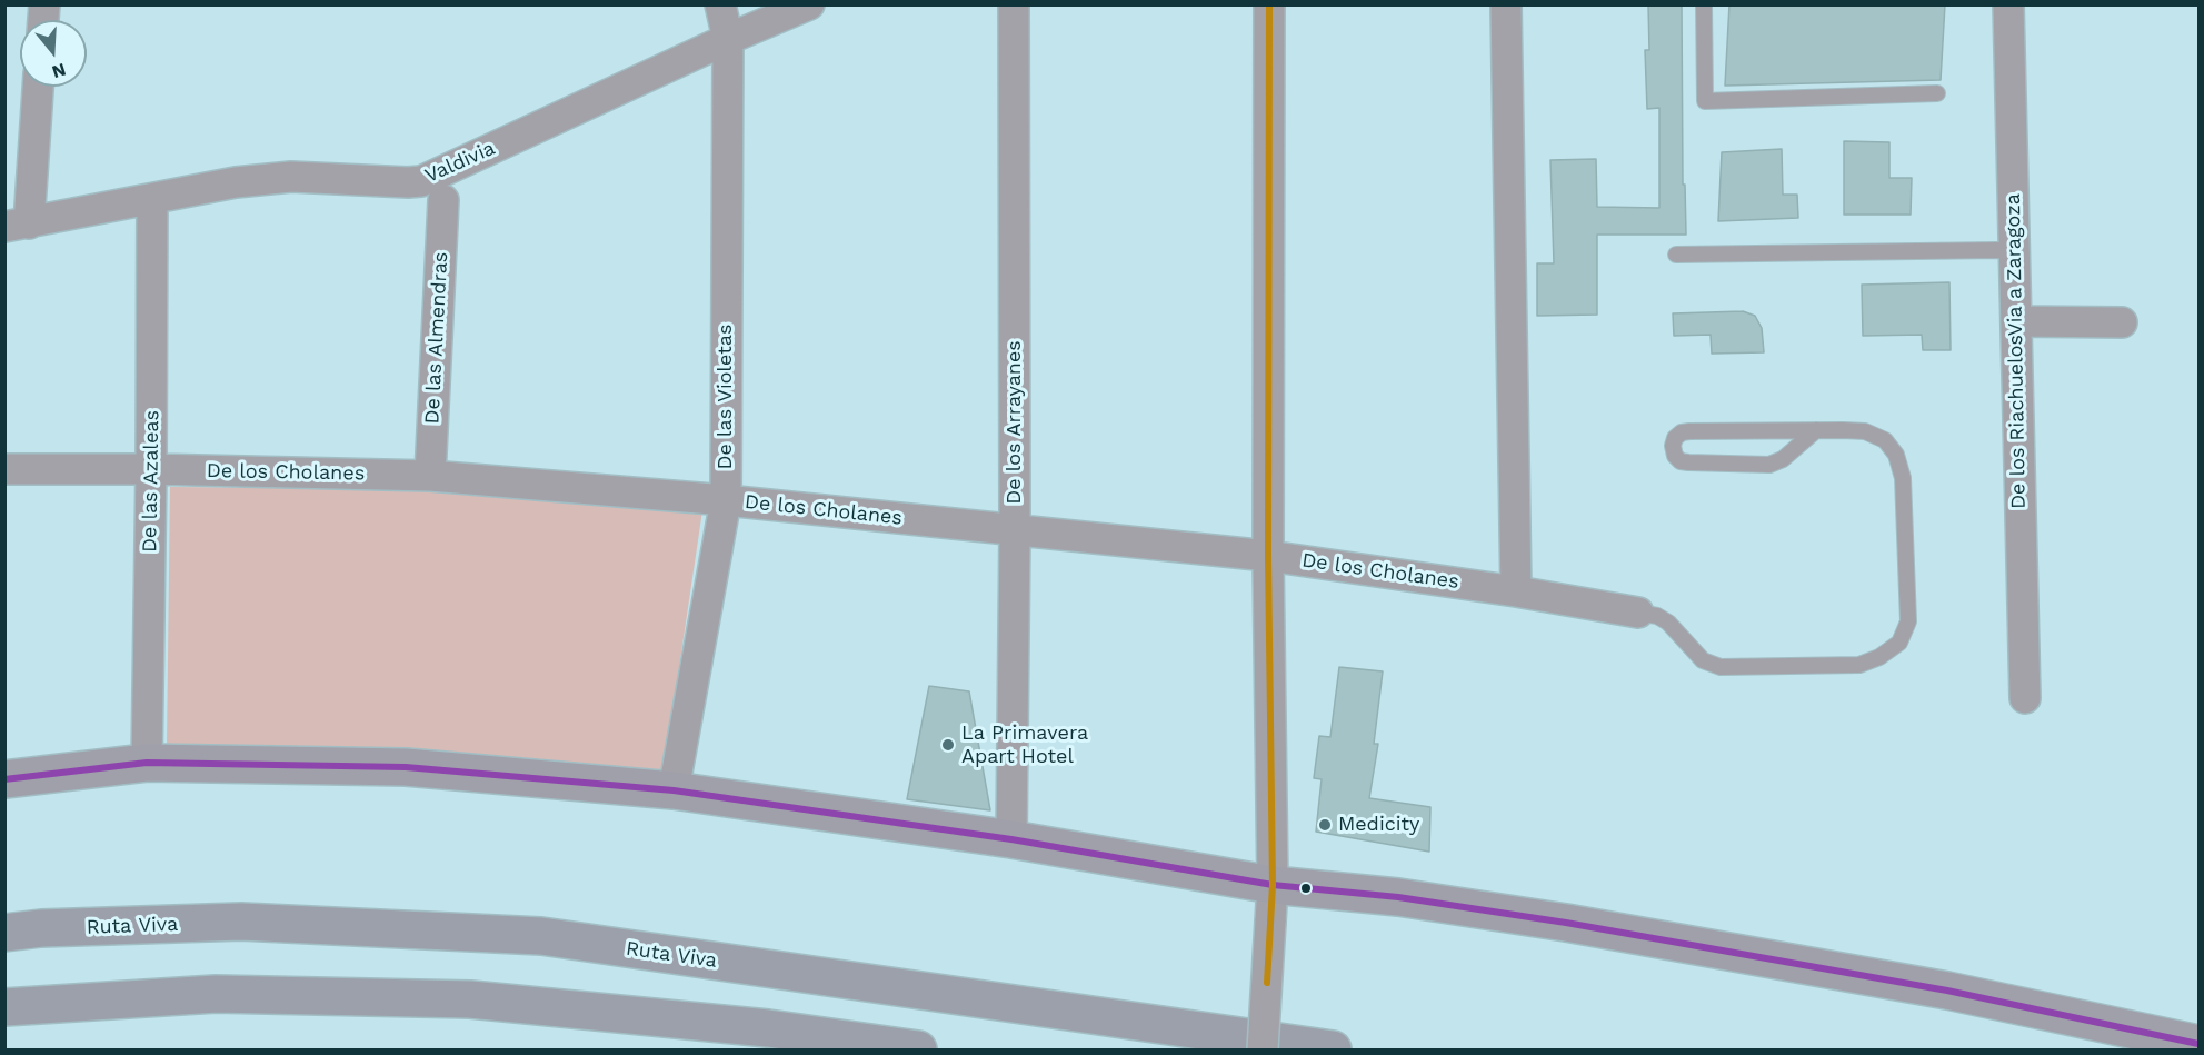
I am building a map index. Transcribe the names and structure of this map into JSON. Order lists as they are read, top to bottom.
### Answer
{
  "streets": {
    "highway": ["Ruta Viva"],
    "street": [
      "Valdivia",
      "De las Almendras",
      "De los RiachuelosVia a Zaragoza",
      "De las Violetas",
      "De los Arrayanes",
      "De los Cholanes",
      "De las Azaleas"
    ]
  },
  "crossings": [
    ["Valdivia", "De las Violetas"],
    ["Valdivia", "De las Azaleas"],
    ["De las Almendras", "De los Cholanes"],
    ["De las Violetas", "De los Cholanes"],
    ["De los Arrayanes", "De los Cholanes"],
    ["De los Cholanes", "De las Azaleas"]
  ],
  "places": ["La Primavera Apart Hotel", "Medicity"],
  "north": "bottom"
}
